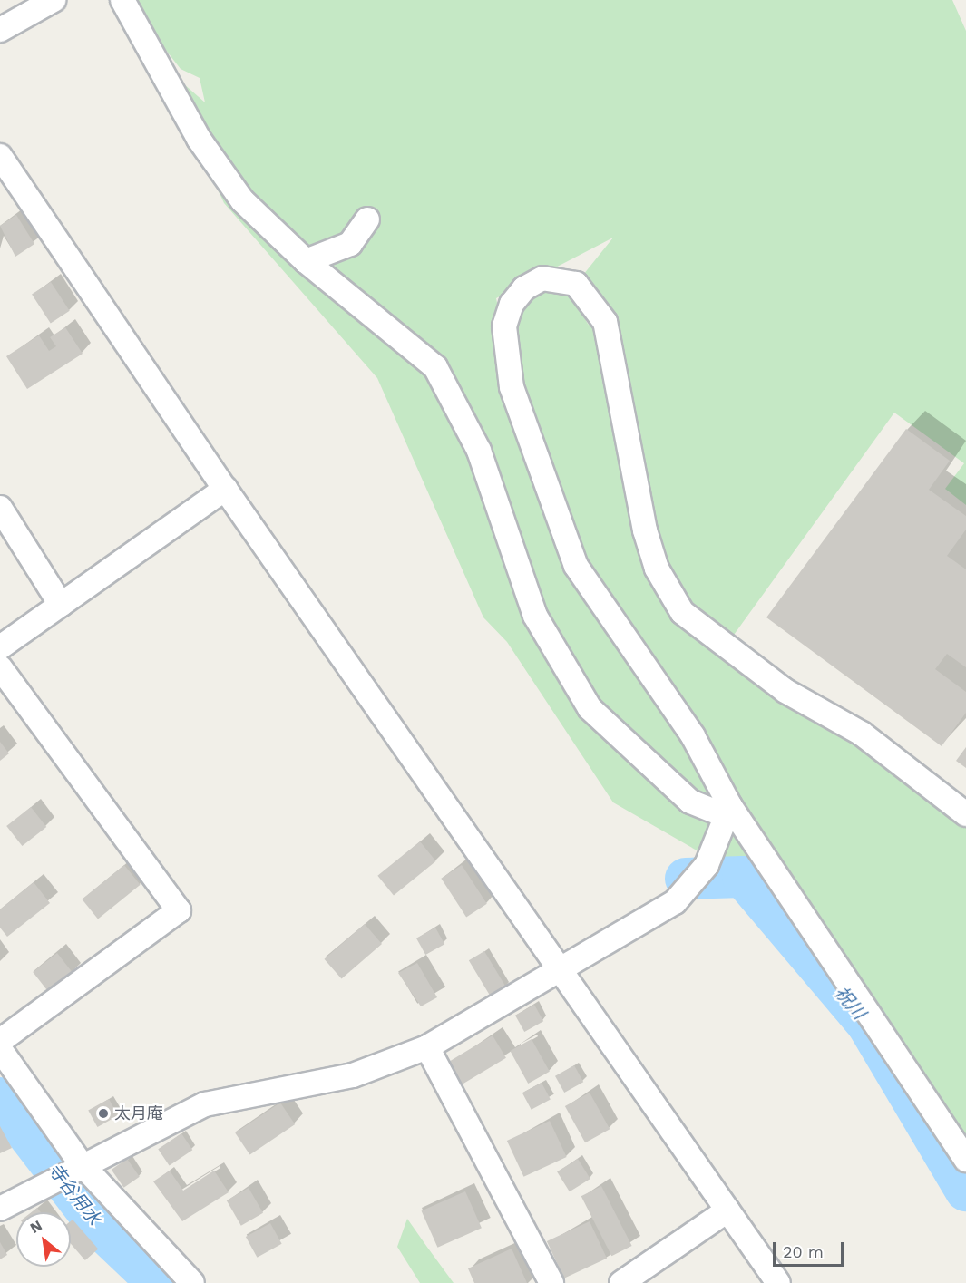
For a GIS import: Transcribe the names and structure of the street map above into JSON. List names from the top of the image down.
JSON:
{
  "water": ["祝川", "寺谷用水"],
  "places": ["太月庵"],
  "scale_bar": "20 m",
  "north": "top left"
}
